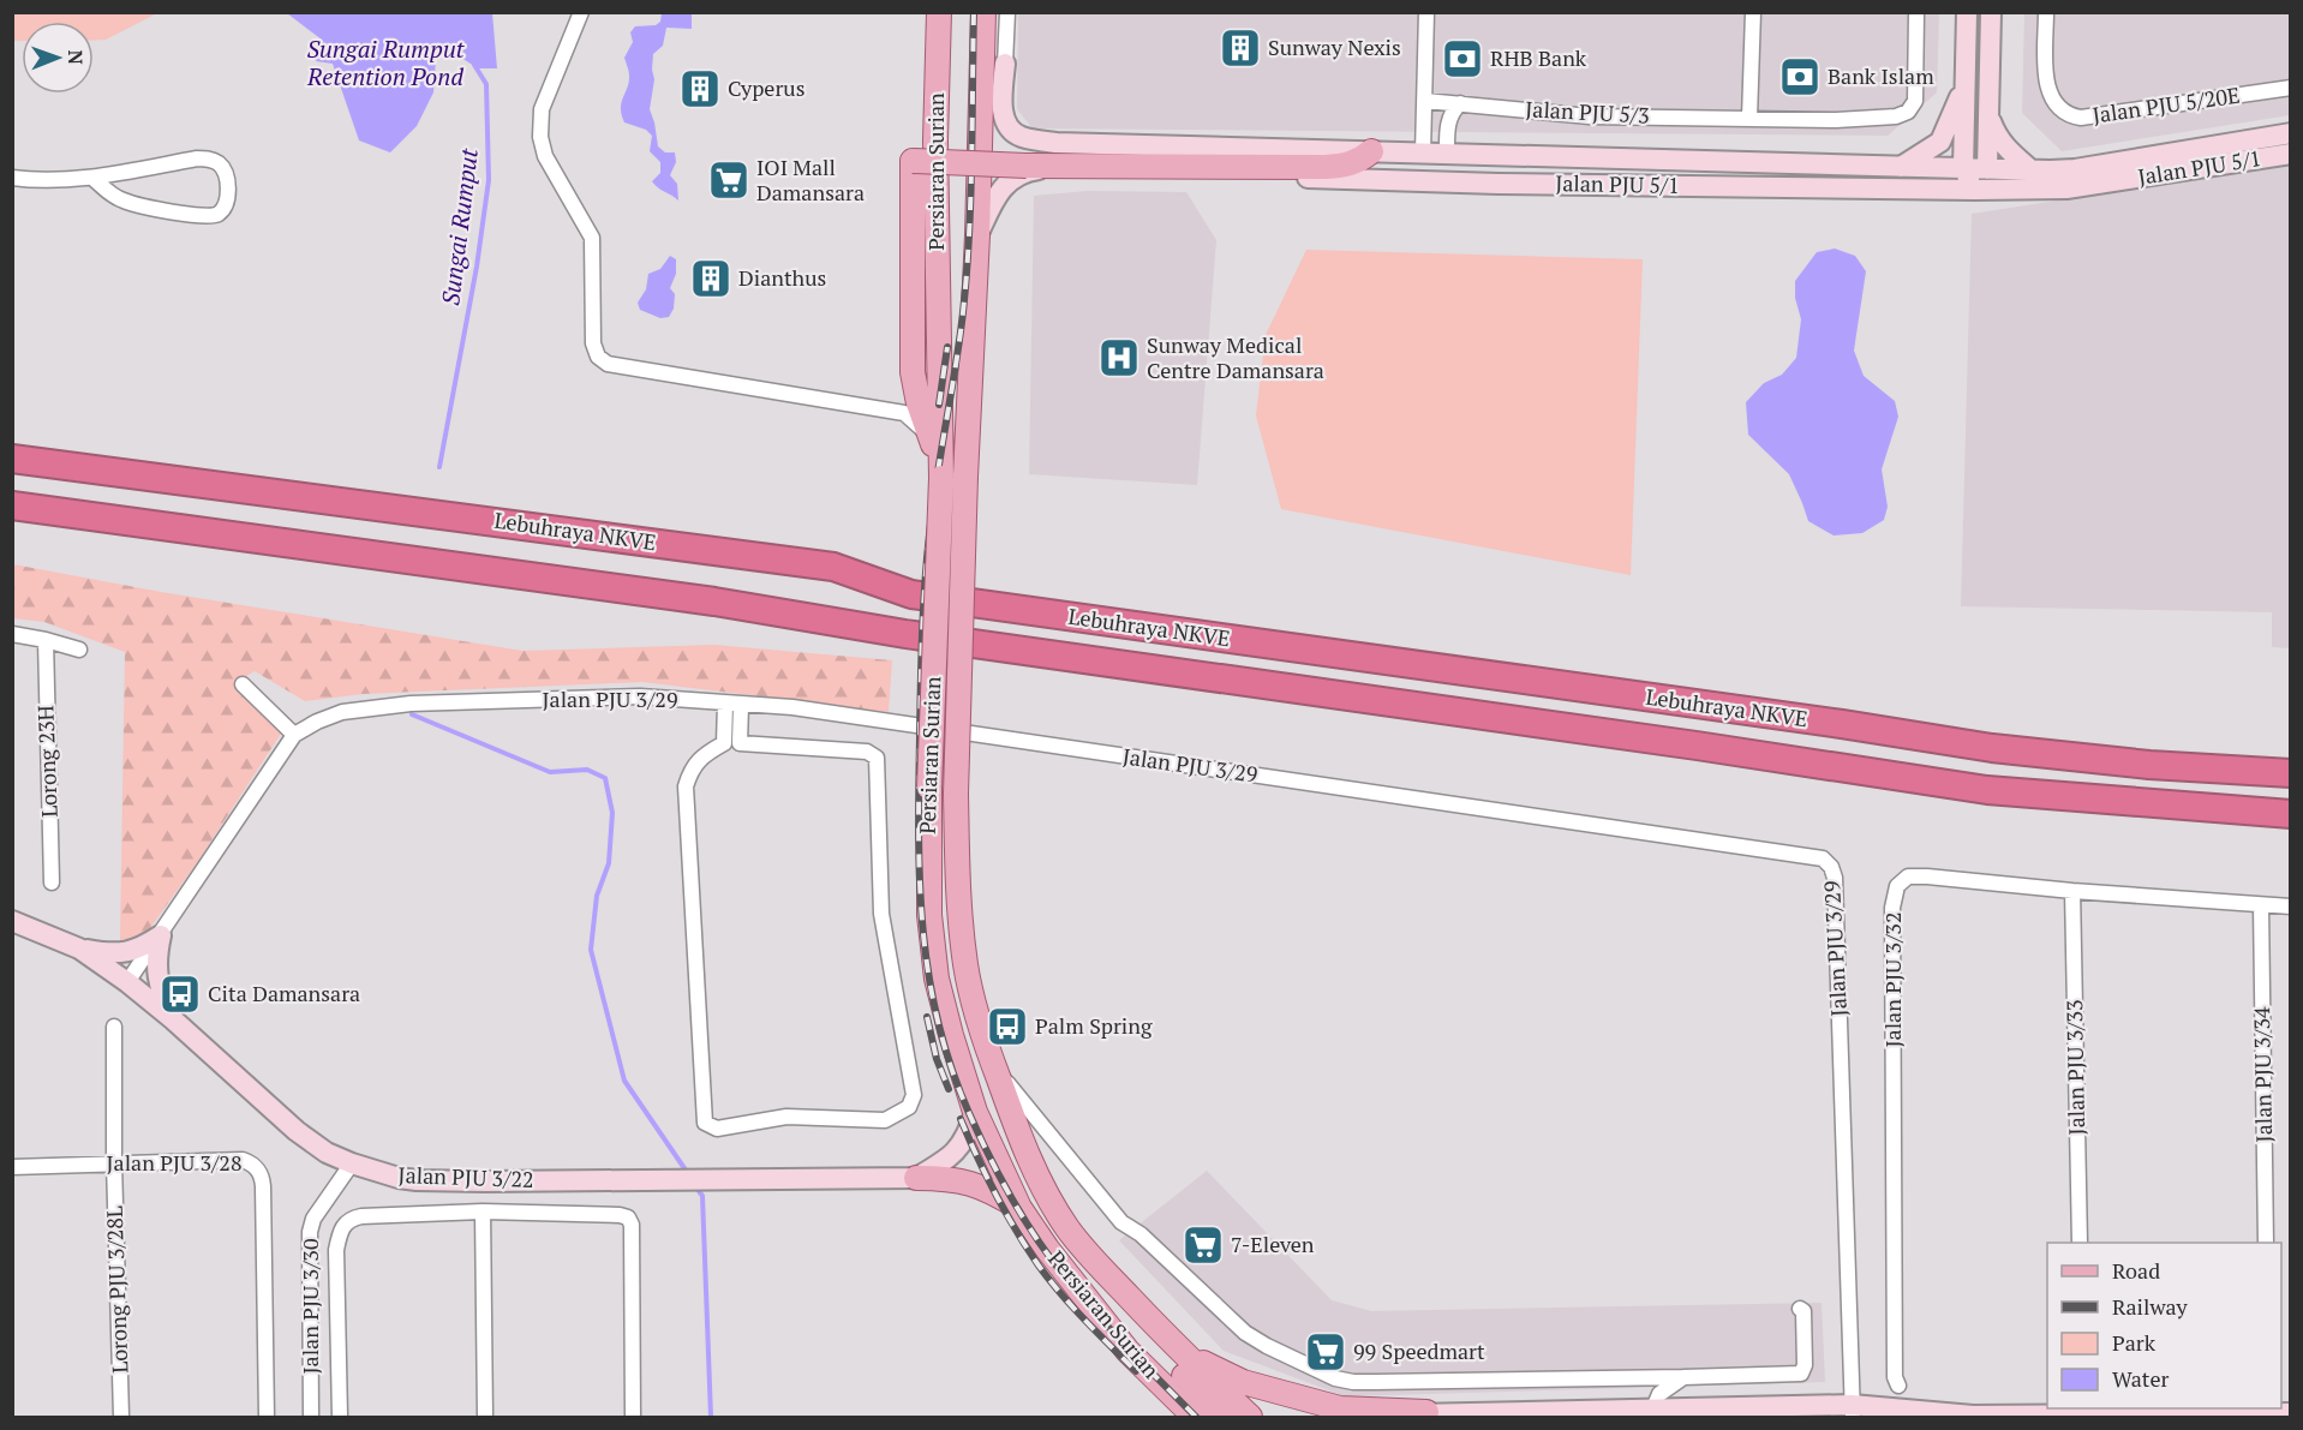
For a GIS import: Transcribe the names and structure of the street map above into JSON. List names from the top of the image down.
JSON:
{
  "streets": {
    "highway": ["Lebuhraya NKVE"],
    "main road": ["Persiaran Surian"],
    "street": [
      "Jalan PJU 5/20E",
      "Jalan PJU 5/3",
      "Jalan PJU 5/1",
      "Jalan PJU 3/29",
      "Lorong 23H",
      "Jalan PJU 3/32",
      "Jalan PJU 3/33",
      "Jalan PJU 3/34",
      "Jalan PJU 3/28",
      "Jalan PJU 3/22",
      "Lorong PJU 3/28L",
      "Jalan PJU 3/30"
    ]
  },
  "crossings": [
    ["Jalan PJU 5/1", "Persiaran Surian"],
    ["Jalan PJU 3/29", "Jalan PJU 3/22"],
    ["Jalan PJU 3/32", "Jalan PJU 3/33"],
    ["Jalan PJU 3/32", "Jalan PJU 3/34"],
    ["Jalan PJU 3/28", "Lorong PJU 3/28L"],
    ["Jalan PJU 3/22", "Jalan PJU 3/30"]
  ],
  "water": ["Sungai Rumput Retention Pond", "Sungai Rumput"],
  "places": {
    "building": ["Sunway Nexis", "Cyperus", "Dianthus"],
    "bank": ["RHB Bank", "Bank Islam"],
    "supermarket": ["IOI Mall Damansara", "7-Eleven", "99 Speedmart"],
    "hospital": ["Sunway Medical Centre Damansara"],
    "bus stop": ["Cita Damansara", "Palm Spring"]
  },
  "legend": [
    "Road",
    "Railway",
    "Park",
    "Water"
  ],
  "north": "right"
}
